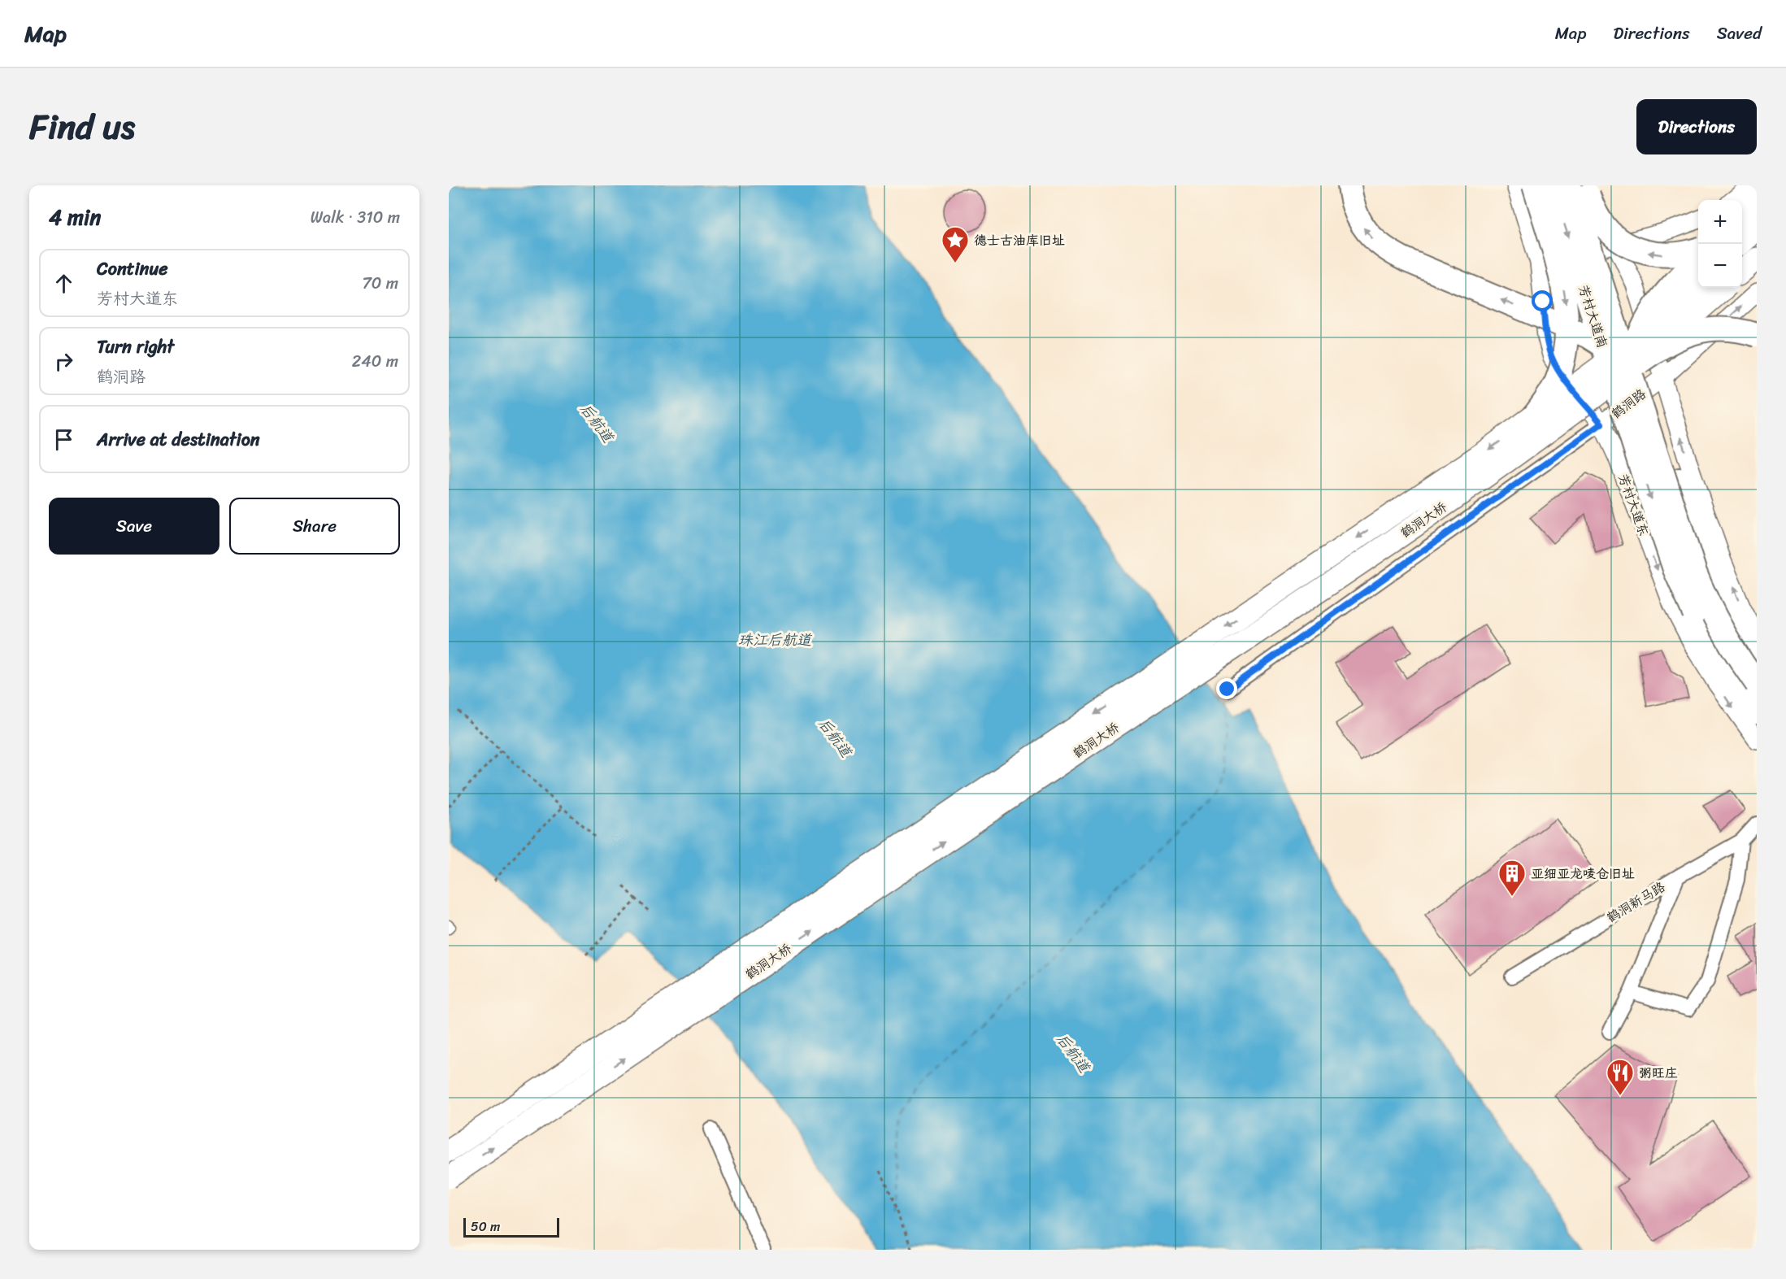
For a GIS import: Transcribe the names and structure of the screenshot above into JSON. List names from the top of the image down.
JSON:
{
  "streets": {
    "highway": ["芳村大道南", "芳村大道东"],
    "main road": ["鹤洞大桥"],
    "street": ["鹤洞路", "鹤洞新马路"]
  },
  "crossings": [
    ["芳村大道南", "芳村大道东"],
    ["鹤洞路", "芳村大道东"]
  ],
  "water": ["后航道", "珠江后航道"],
  "places": {
    "place": ["德士古油库旧址"],
    "building": ["亚细亚龙唛仓旧址"],
    "restaurant": ["粥旺庄"]
  },
  "scale_bar": "50 m",
  "page": {
    "header": "Map",
    "nav": ["Map", "Directions", "Saved"],
    "title": "Find us",
    "buttons": [
      "Directions",
      ["Save", "Share"]
    ],
    "heading": ["4 min", "Walk · 310 m"],
    "map_buttons": ["+", "−"],
    "list": [
      ["Continue", "芳村大道东", "70 m"],
      ["Turn right", "鹤洞路", "240 m"],
      "Arrive at destination"
    ],
    "scale": "50 m"
  }
}
